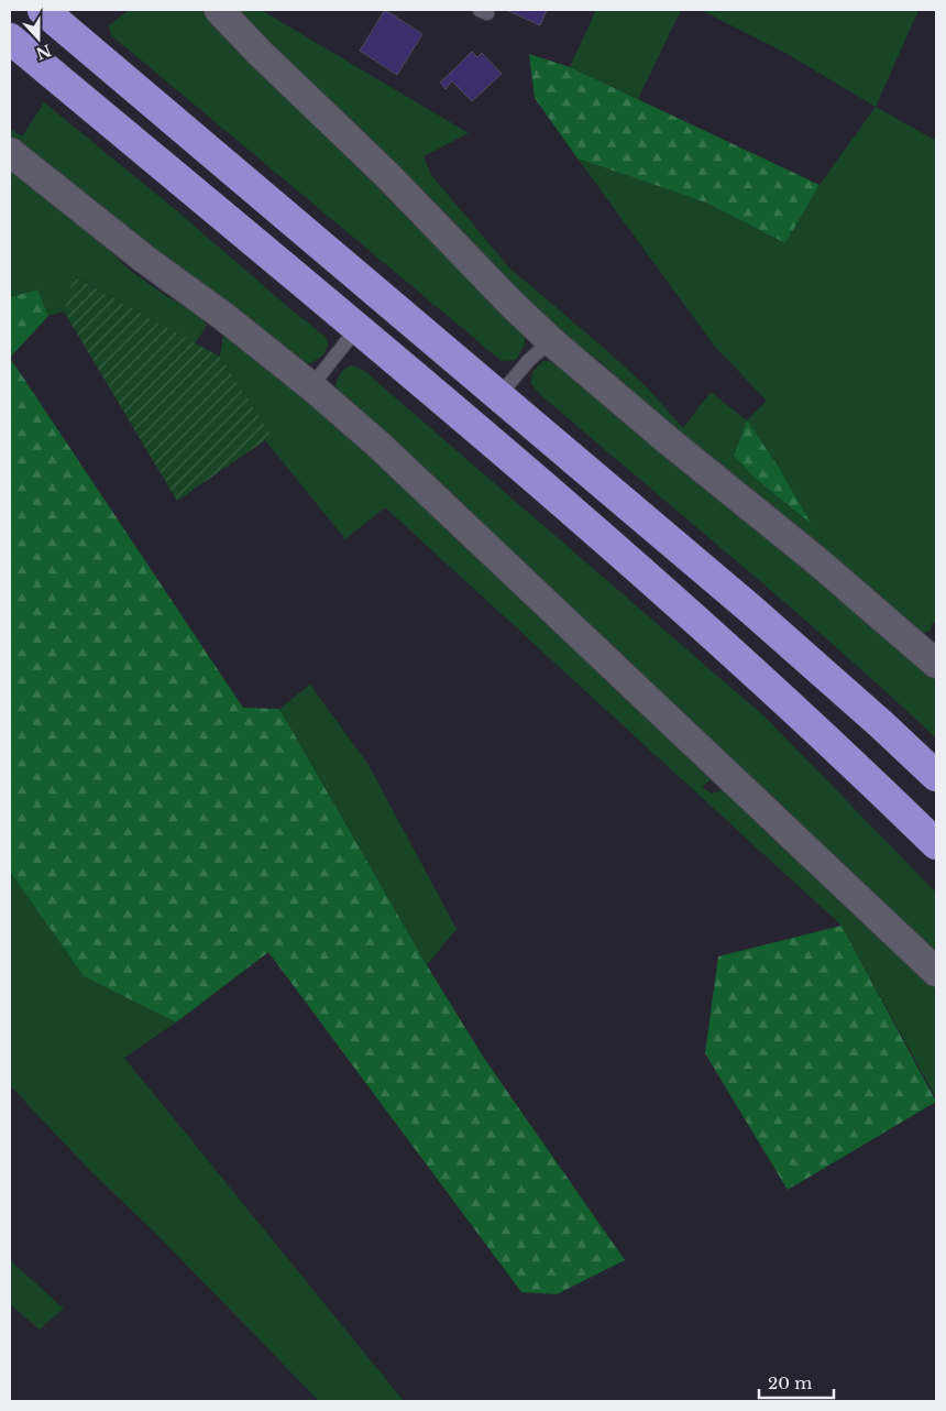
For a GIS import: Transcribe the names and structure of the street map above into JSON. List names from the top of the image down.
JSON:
{
  "scale_bar": "20 m",
  "north": "bottom"
}
